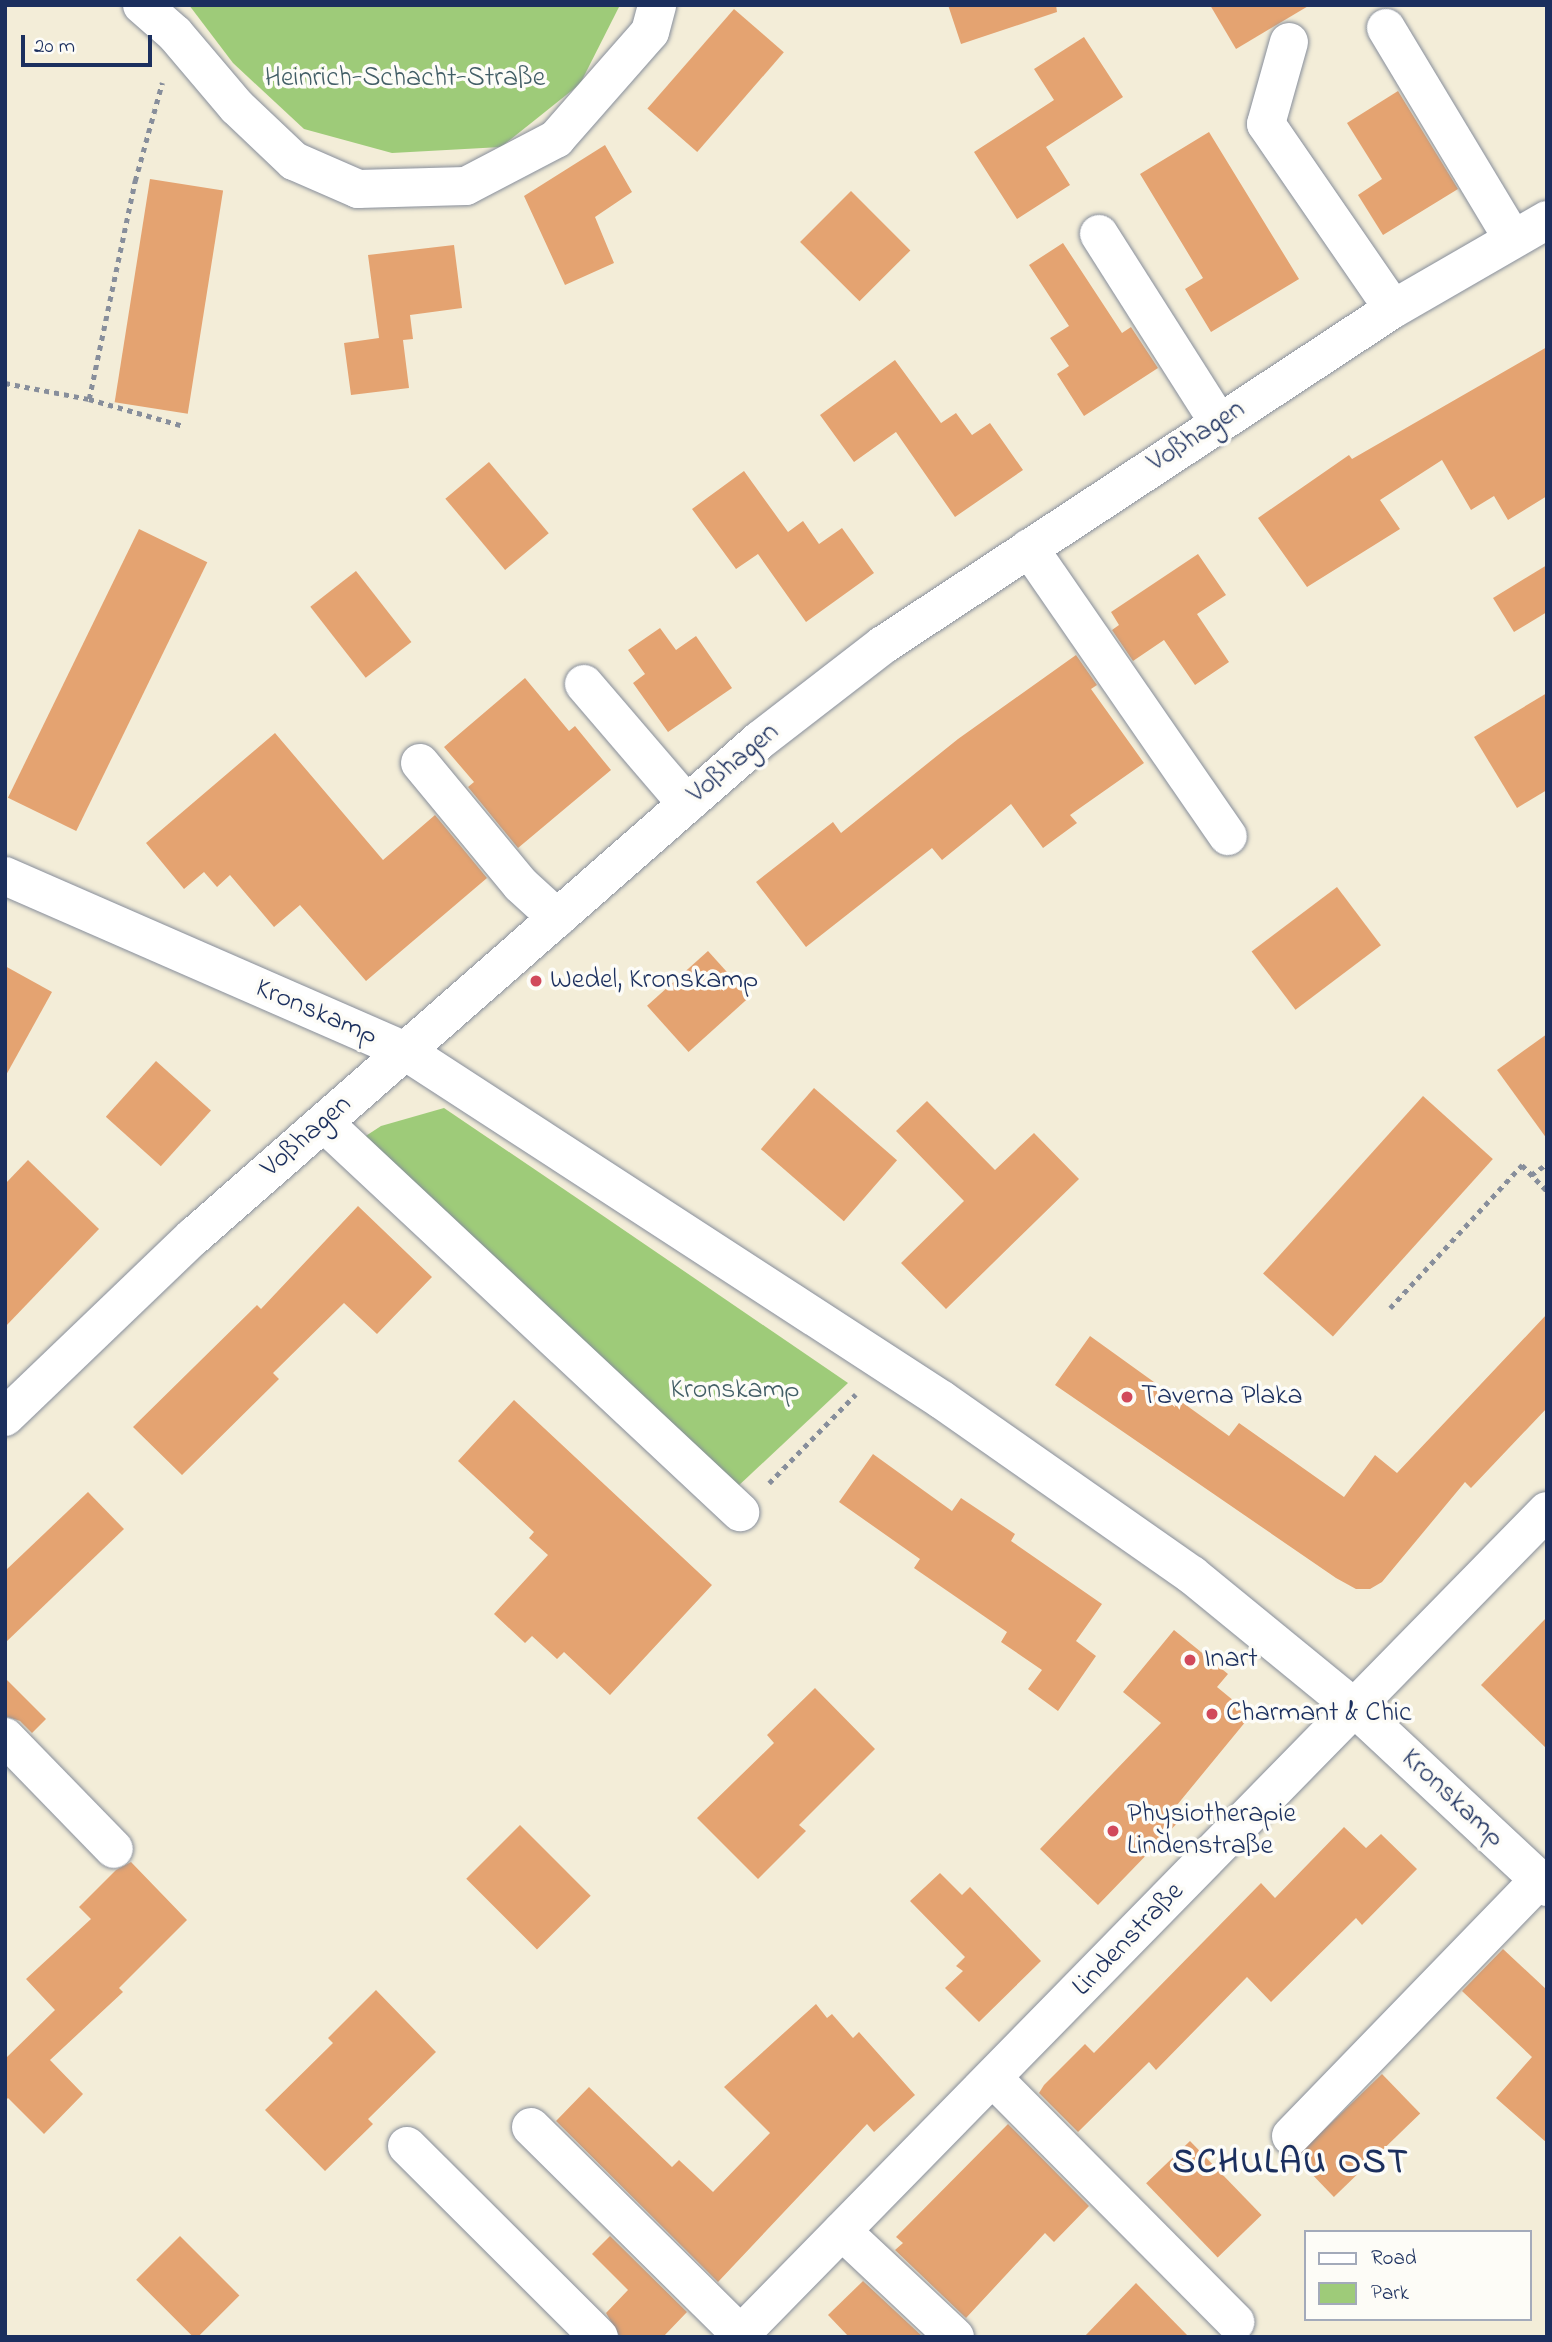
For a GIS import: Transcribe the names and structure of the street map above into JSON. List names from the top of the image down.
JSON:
{
  "streets": {
    "street": ["Voßhagen", "Kronskamp", "Lindenstraße"]
  },
  "crossings": [
    ["Voßhagen", "Kronskamp"],
    ["Kronskamp", "Lindenstraße"]
  ],
  "districts": ["SCHULAU OST"],
  "parks": ["Heinrich-Schacht-Straße", "Kronskamp"],
  "places": [
    "Wedel, Kronskamp",
    "Taverna Plaka",
    "Inart",
    "Charmant & Chic",
    "Physiotherapie Lindenstraße"
  ],
  "legend": ["Road", "Park"],
  "scale_bar": "20 m"
}
